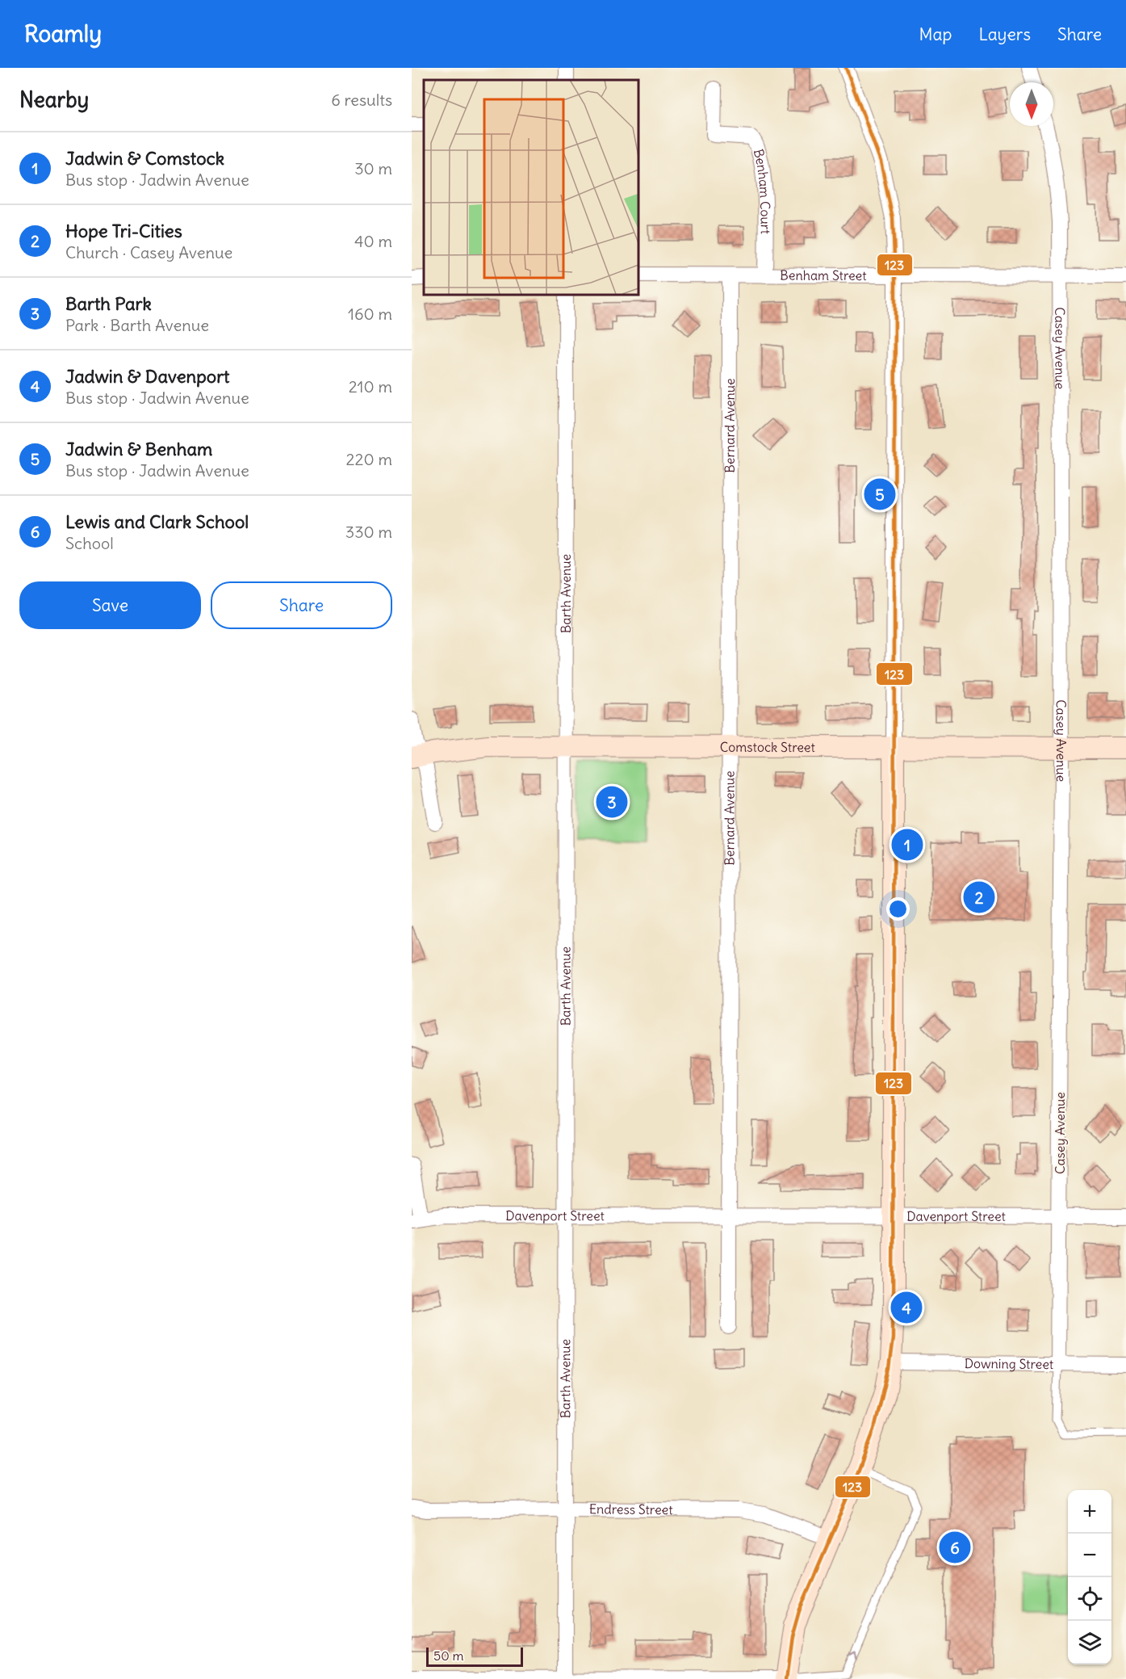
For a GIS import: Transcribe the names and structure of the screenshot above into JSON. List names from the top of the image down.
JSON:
{
  "streets": {
    "street": [
      "Benham Court",
      "Benham Street",
      "Casey Avenue",
      "Bernard Avenue",
      "Barth Avenue",
      "Comstock Street",
      "Davenport Street",
      "Downing Street",
      "Endress Street"
    ]
  },
  "crossings": [
    ["Benham Court", "Benham Street"],
    ["Benham Street", "Casey Avenue"],
    ["Benham Street", "Bernard Avenue"],
    ["Casey Avenue", "Comstock Street"],
    ["Casey Avenue", "Davenport Street"],
    ["Casey Avenue", "Downing Street"],
    ["Bernard Avenue", "Comstock Street"],
    ["Bernard Avenue", "Davenport Street"],
    ["Barth Avenue", "Comstock Street"],
    ["Barth Avenue", "Davenport Street"],
    ["Barth Avenue", "Endress Street"]
  ],
  "lines": ["transit line 123"],
  "scale_bar": "50 m",
  "north": "bottom",
  "page": {
    "header": "Roamly",
    "nav": ["Map", "Layers", "Share"],
    "heading": ["Nearby", "6 results"],
    "list": [
      {
        "mark": "1",
        "name": "Jadwin & Comstock",
        "note": "Bus stop · Jadwin Avenue",
        "value": "30 m"
      },
      {
        "mark": "2",
        "name": "Hope Tri-Cities",
        "note": "Church · Casey Avenue",
        "value": "40 m"
      },
      {
        "mark": "3",
        "name": "Barth Park",
        "note": "Park · Barth Avenue",
        "value": "160 m"
      },
      {
        "mark": "4",
        "name": "Jadwin & Davenport",
        "note": "Bus stop · Jadwin Avenue",
        "value": "210 m"
      },
      {
        "mark": "5",
        "name": "Jadwin & Benham",
        "note": "Bus stop · Jadwin Avenue",
        "value": "220 m"
      },
      {
        "mark": "6",
        "name": "Lewis and Clark School",
        "note": "School",
        "value": "330 m"
      }
    ],
    "pins": [
      "5",
      "3",
      "1",
      "2",
      "4",
      "6"
    ],
    "buttons": ["Save", "Share"],
    "map_buttons": ["+", "−"],
    "scale": "50 m"
  }
}
